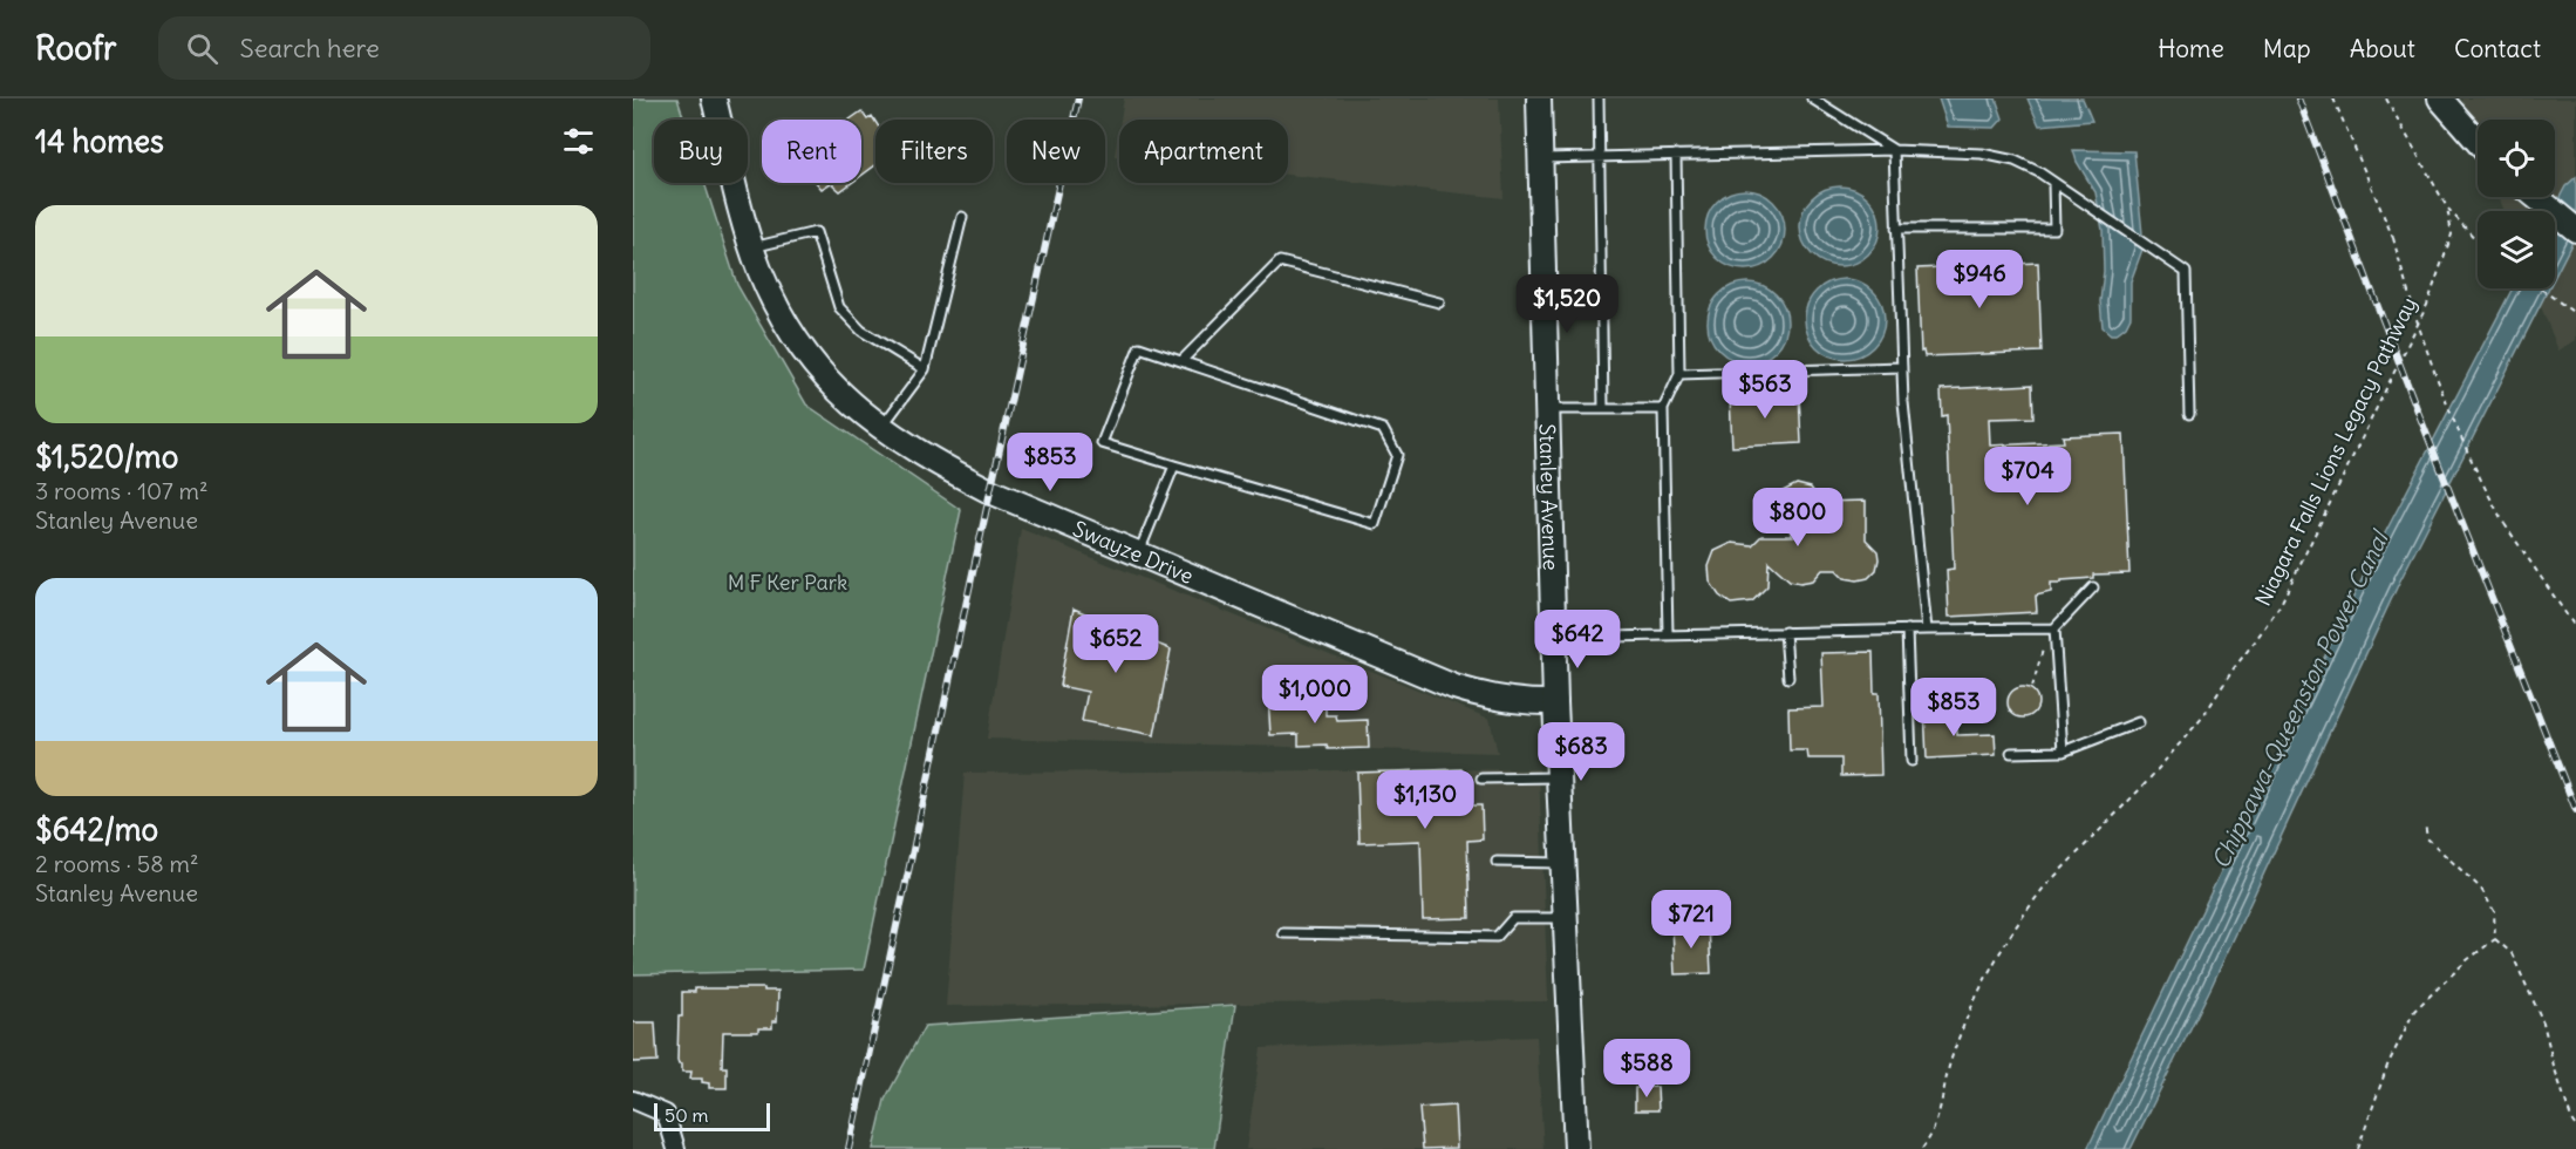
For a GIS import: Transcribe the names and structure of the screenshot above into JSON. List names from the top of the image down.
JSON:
{
  "streets": {
    "street": ["Stanley Avenue", "Swayze Drive"],
    "path": ["Niagara Falls Lions Legacy Pathway"]
  },
  "crossings": [
    ["Stanley Avenue", "Swayze Drive"]
  ],
  "water": ["Chippawa-Queenston Power Canal"],
  "parks": ["M F Ker Park"],
  "scale_bar": "50 m",
  "page": {
    "header": "Roofr",
    "search": "Search here",
    "nav": [
      "Home",
      "Map",
      "About",
      "Contact"
    ],
    "heading": "14 homes",
    "chip": [
      "Buy",
      "Rent",
      "Filters",
      "New",
      "Apartment"
    ],
    "list": [
      {
        "name": "$1,520/mo",
        "note": "3 rooms · 107 m² · Stanley Avenue"
      },
      {
        "name": "$642/mo",
        "note": "2 rooms · 58 m² · Stanley Avenue"
      }
    ],
    "price": [
      "$946",
      "$1,520",
      "$563",
      "$853",
      "$704",
      "$800",
      "$642",
      "$652",
      "$1,000",
      "$853",
      "$683",
      "$1,130",
      "$721",
      "$588"
    ],
    "scale": "50 m"
  }
}
